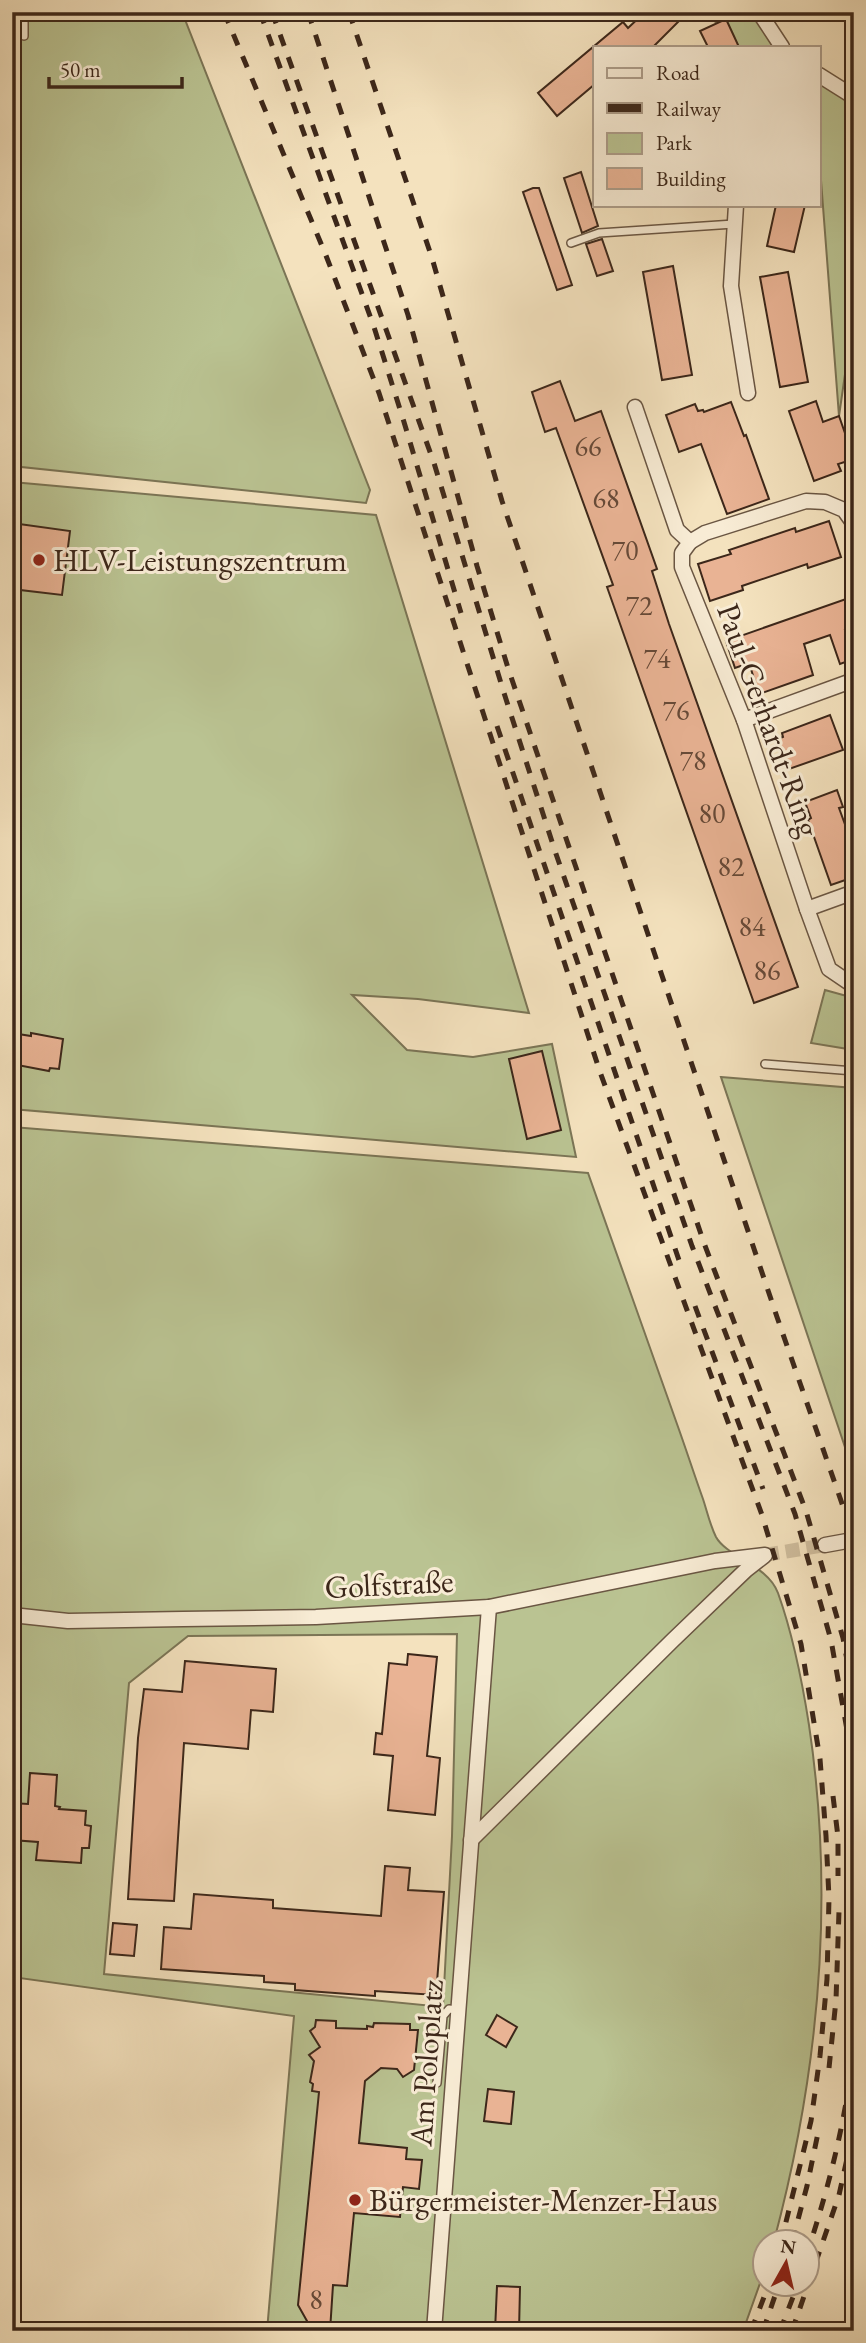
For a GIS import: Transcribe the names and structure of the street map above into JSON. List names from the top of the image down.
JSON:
{
  "streets": {
    "street": ["Paul-Gerhardt-Ring", "Golfstraße", "Am Poloplatz"]
  },
  "crossings": [
    ["Golfstraße", "Am Poloplatz"]
  ],
  "places": ["HLV-Leistungszentrum", "Bürgermeister-Menzer-Haus"],
  "house_numbers": [
    "66",
    "68",
    "70",
    "72",
    "74",
    "76",
    "78",
    "80",
    "82",
    "84",
    "86",
    "8"
  ],
  "legend": [
    "Road",
    "Railway",
    "Park",
    "Building"
  ],
  "scale_bar": "50 m",
  "north": "top"
}
